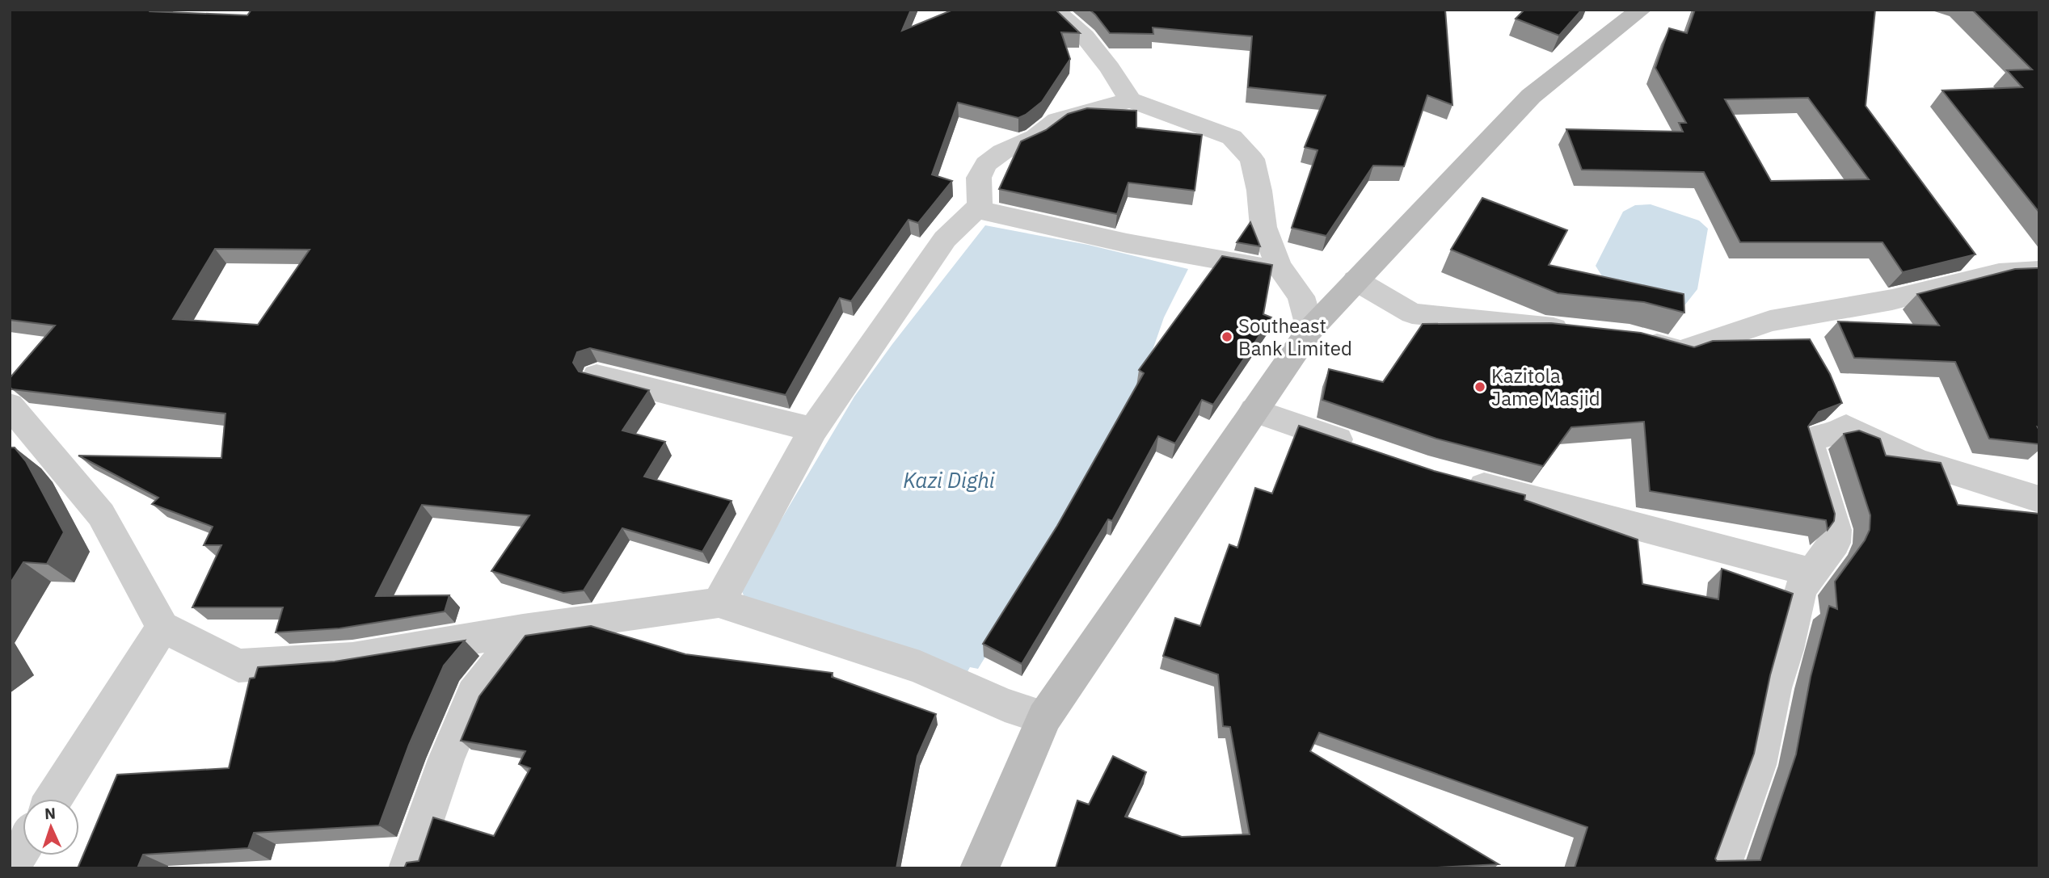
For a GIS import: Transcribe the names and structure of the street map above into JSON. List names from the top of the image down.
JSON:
{
  "water": ["Kazi Dighi"],
  "places": ["Southeast Bank Limited", "Kazitola Jame Masjid"],
  "north": "top"
}
